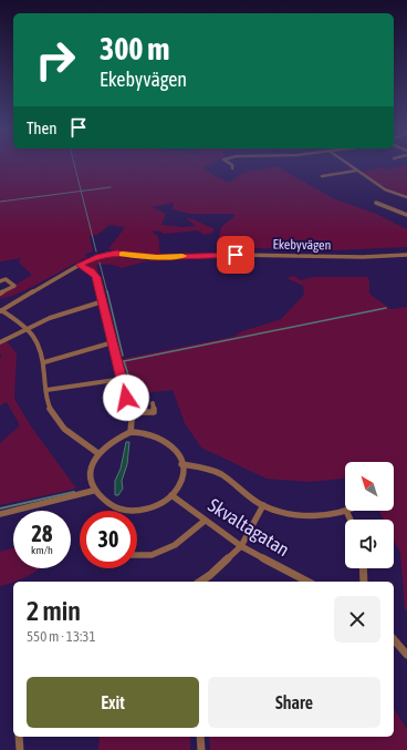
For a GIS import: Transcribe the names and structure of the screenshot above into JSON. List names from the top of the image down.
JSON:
{
  "streets": {
    "street": ["Ekebyvägen", "Skvaltagatan"]
  },
  "north": "top left",
  "page": {
    "turn": ["300 m", "Ekebyvägen"],
    "then": "Then",
    "speed": "28 km/h",
    "limit": "30",
    "heading": ["2 min", "550 m · 13:31"],
    "buttons": ["Exit", "Share"]
  }
}
